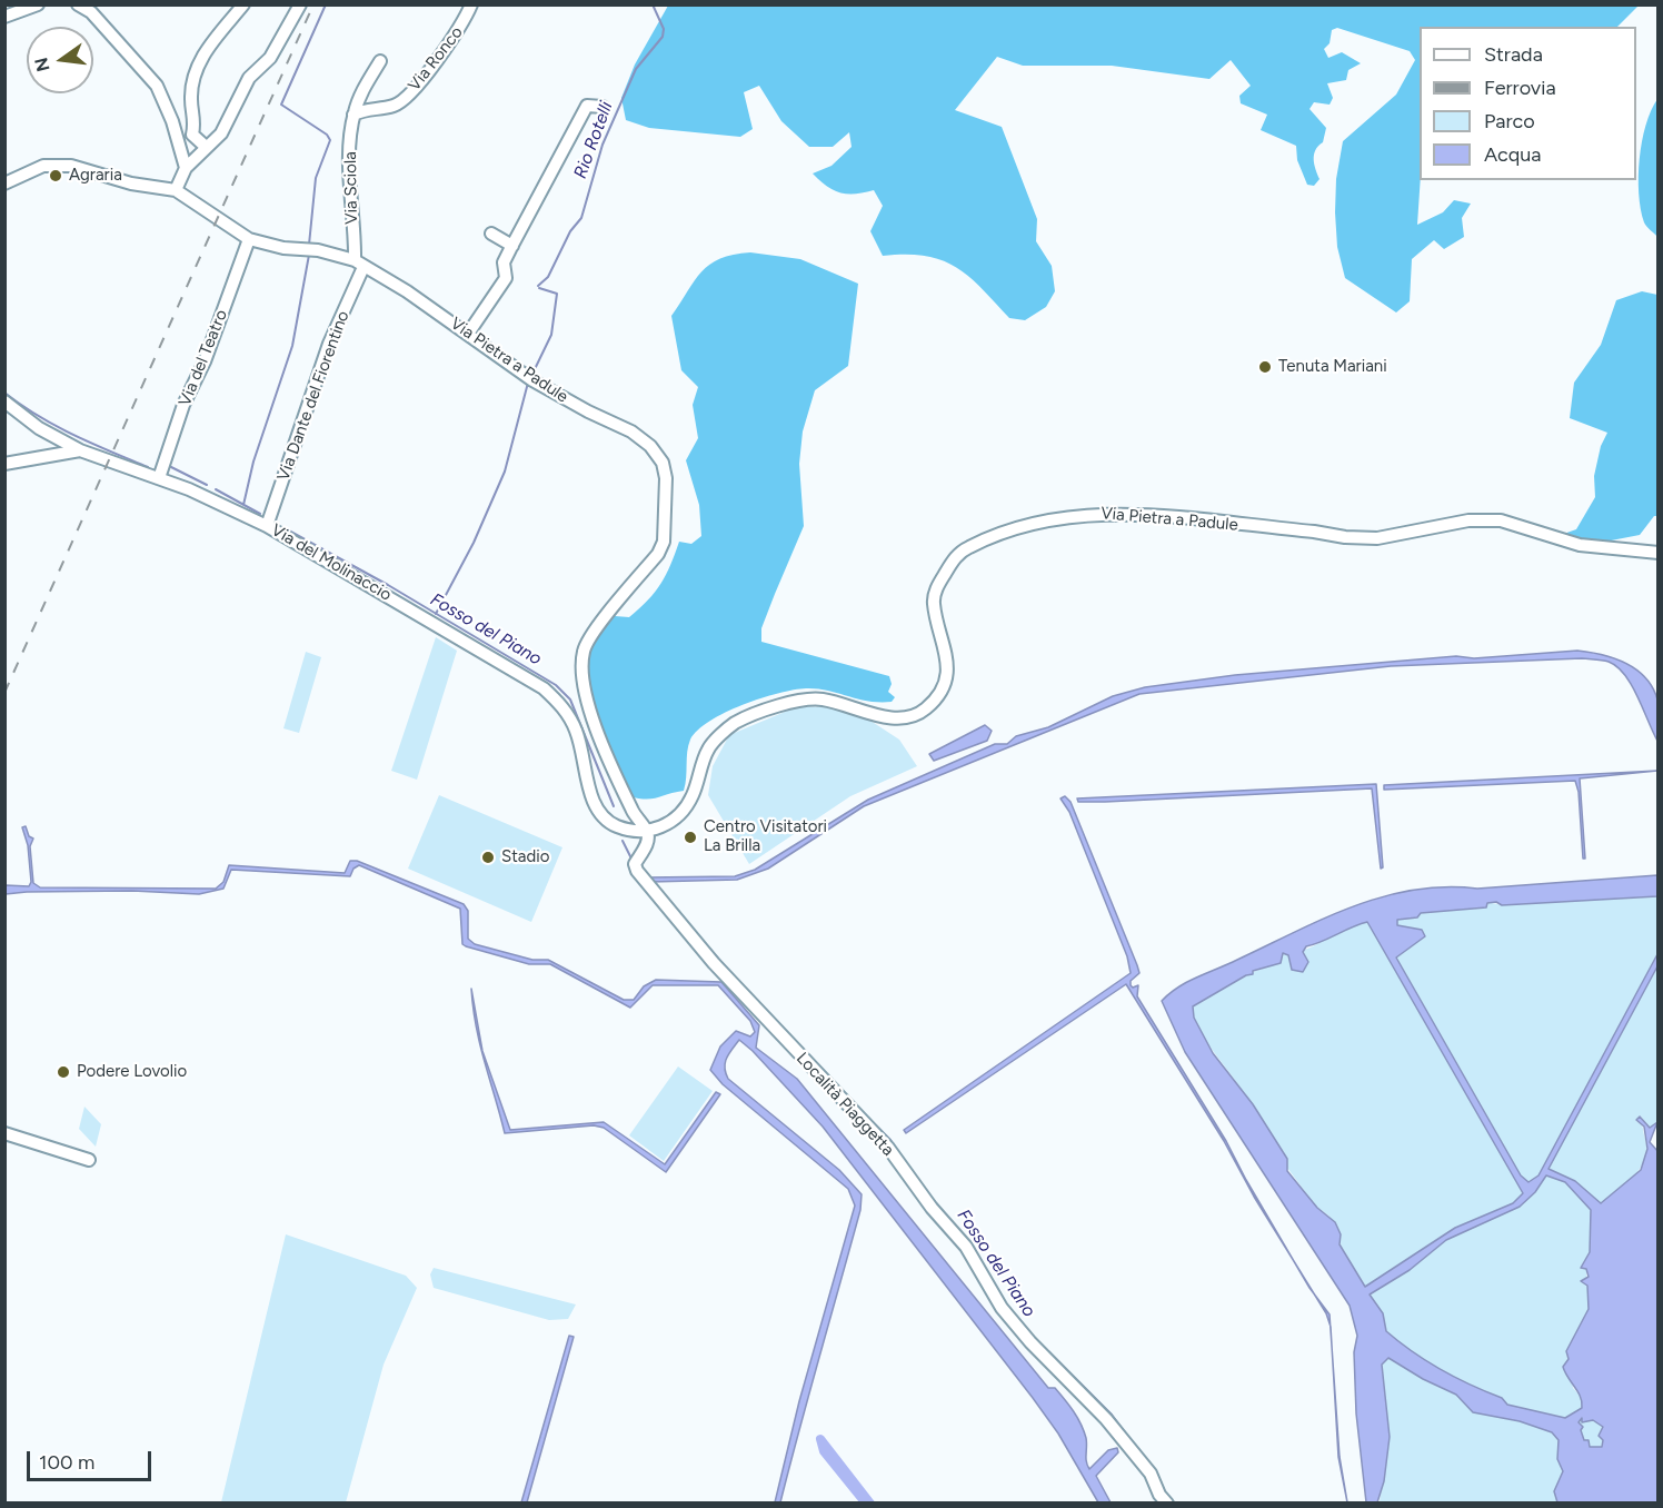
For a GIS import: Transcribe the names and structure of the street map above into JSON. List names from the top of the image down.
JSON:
{
  "streets": {
    "street": [
      "Via Ronco",
      "Via Sciola",
      "Via del Teatro",
      "Via Pietra a Padule",
      "Via Dante del Fiorentino",
      "Via del Molinaccio",
      "Località Piaggetta"
    ]
  },
  "crossings": [
    ["Via Ronco", "Via Sciola"],
    ["Via Sciola", "Via Pietra a Padule"],
    ["Via Sciola", "Via Dante del Fiorentino"],
    ["Via del Teatro", "Via Pietra a Padule"],
    ["Via del Teatro", "Via del Molinaccio"],
    ["Via Pietra a Padule", "Via Dante del Fiorentino"],
    ["Via Pietra a Padule", "Via del Molinaccio"],
    ["Via Pietra a Padule", "Località Piaggetta"],
    ["Via Dante del Fiorentino", "Via del Molinaccio"],
    ["Via del Molinaccio", "Località Piaggetta"]
  ],
  "water": ["Rio Rotelli", "Fosso del Piano"],
  "places": [
    "Agraria",
    "Tenuta Mariani",
    "Centro Visitatori La Brilla",
    "Stadio",
    "Podere Lovolio"
  ],
  "legend": [
    "Strada",
    "Ferrovia",
    "Parco",
    "Acqua"
  ],
  "scale_bar": "100 m",
  "north": "left"
}
